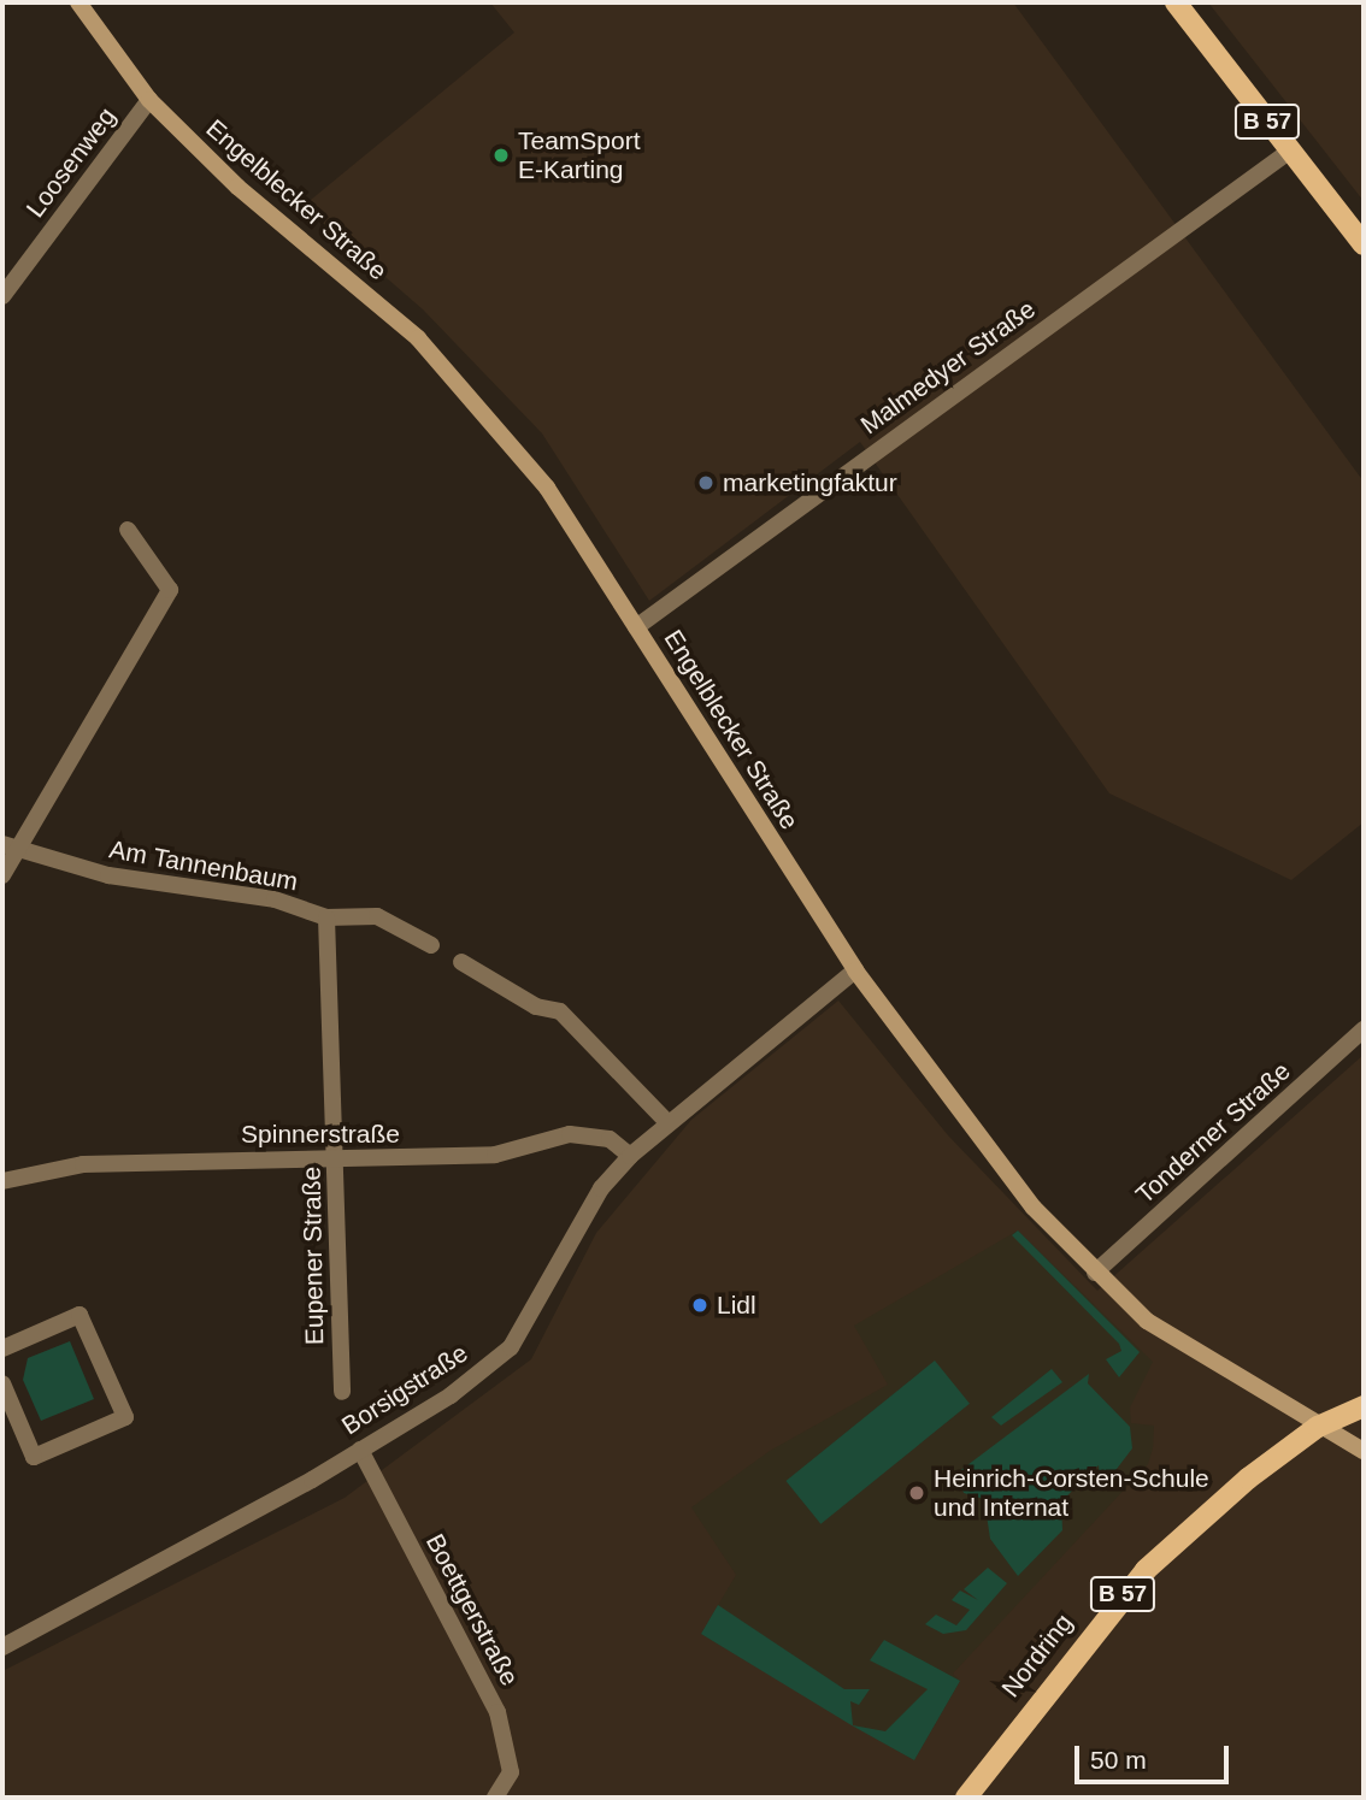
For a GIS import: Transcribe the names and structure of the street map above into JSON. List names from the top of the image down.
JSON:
{
  "streets": {
    "main road": ["B 57", "Nordring"],
    "street": [
      "Loosenweg",
      "Engelblecker Straße",
      "Malmedyer Straße",
      "Am Tannenbaum",
      "Tonderner Straße",
      "Spinnerstraße",
      "Eupener Straße",
      "Borsigstraße",
      "Boettgerstraße"
    ]
  },
  "crossings": [
    ["B 57", "Malmedyer Straße"],
    ["Loosenweg", "Engelblecker Straße"],
    ["Engelblecker Straße", "Malmedyer Straße"],
    ["Engelblecker Straße", "Tonderner Straße"],
    ["Engelblecker Straße", "Borsigstraße"],
    ["Engelblecker Straße", "Nordring"],
    ["Am Tannenbaum", "Eupener Straße"],
    ["Spinnerstraße", "Eupener Straße"],
    ["Spinnerstraße", "Borsigstraße"],
    ["Borsigstraße", "Boettgerstraße"]
  ],
  "places": [
    "TeamSport E-Karting",
    "marketingfaktur",
    "Lidl",
    "Heinrich-Corsten-Schule und Internat"
  ],
  "scale_bar": "50 m"
}
